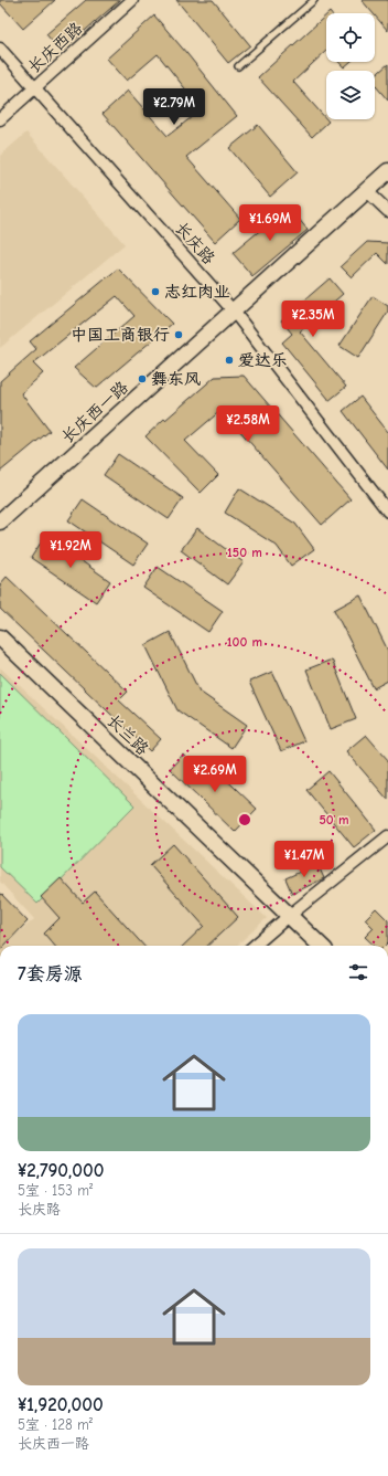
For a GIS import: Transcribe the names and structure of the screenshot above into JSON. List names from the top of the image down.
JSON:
{
  "streets": {
    "main road": ["长庆西一路", "长兰路"],
    "street": ["长庆西路", "长庆路"]
  },
  "crossings": [
    ["长庆西路", "长庆路"],
    ["长庆路", "长庆西一路"]
  ],
  "places": [
    "志红肉业",
    "中国工商银行",
    "爱达乐",
    "舞东风"
  ],
  "page": {
    "price": [
      "¥2.79M",
      "¥1.69M",
      "¥2.35M",
      "¥2.58M",
      "¥1.92M",
      "¥2.69M",
      "¥1.47M"
    ],
    "heading": "7套房源",
    "list": [
      {
        "name": "¥2,790,000",
        "note": "5室 · 153 m² · 长庆路"
      },
      {
        "name": "¥1,920,000",
        "note": "5室 · 128 m² · 长庆西一路"
      }
    ]
  },
  "rings": ["150 m", "100 m", "50 m"]
}
